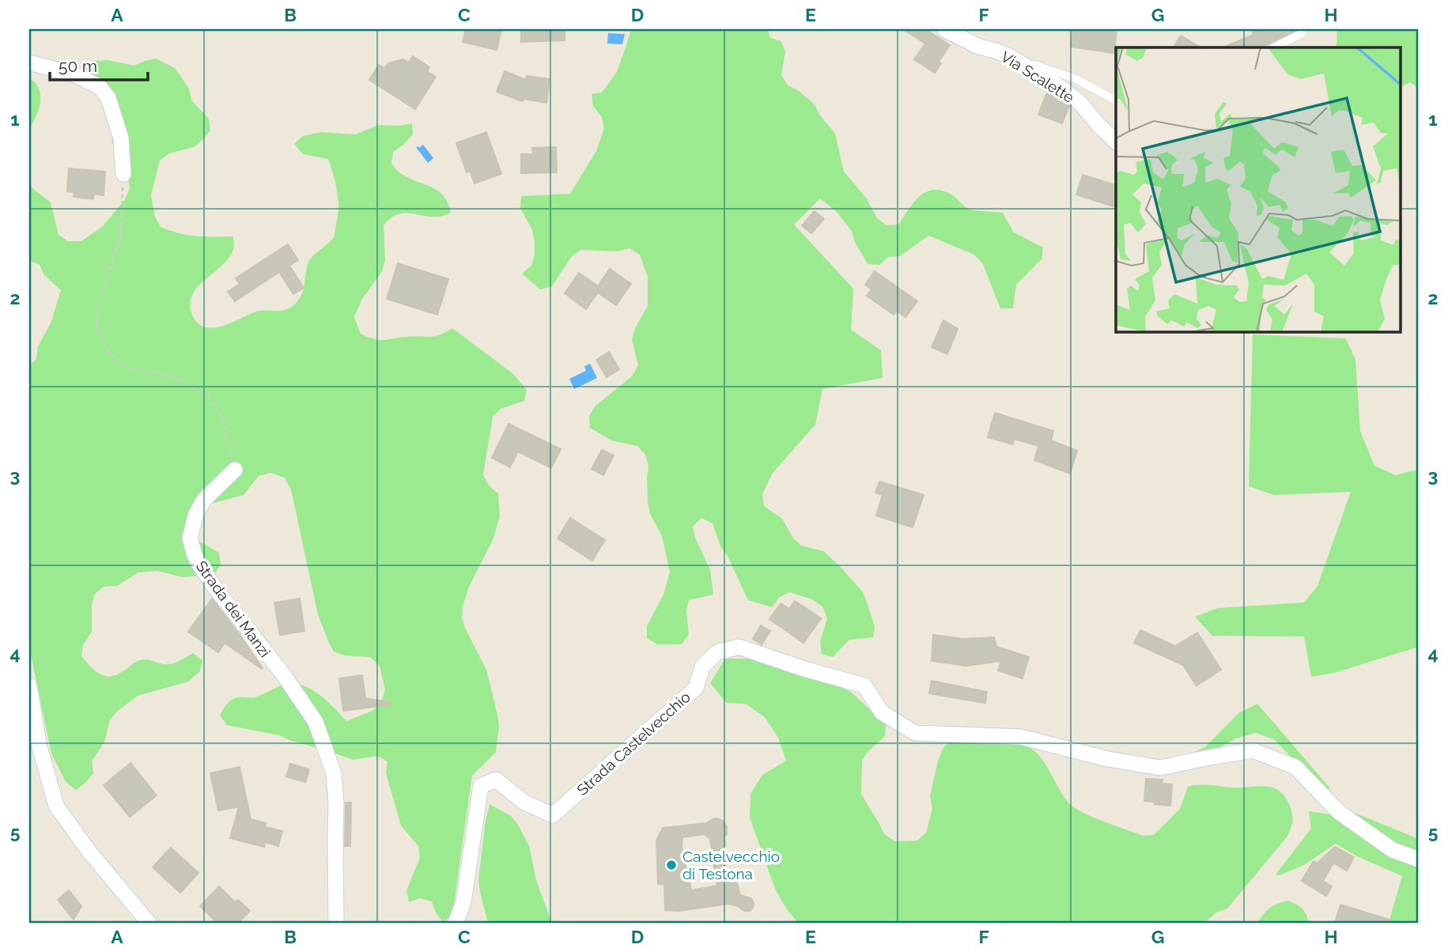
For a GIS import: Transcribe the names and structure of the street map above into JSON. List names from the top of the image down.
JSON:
{
  "streets": {
    "street": ["Via Scalette", "Strada dei Manzi", "Strada Castelvecchio"]
  },
  "places": ["Castelvecchio di Testona"],
  "scale_bar": "50 m",
  "grid": {
    "columns": [
      "A",
      "B",
      "C",
      "D",
      "E",
      "F",
      "G",
      "H"
    ],
    "rows": [
      "1",
      "2",
      "3",
      "4",
      "5"
    ]
  }
}
